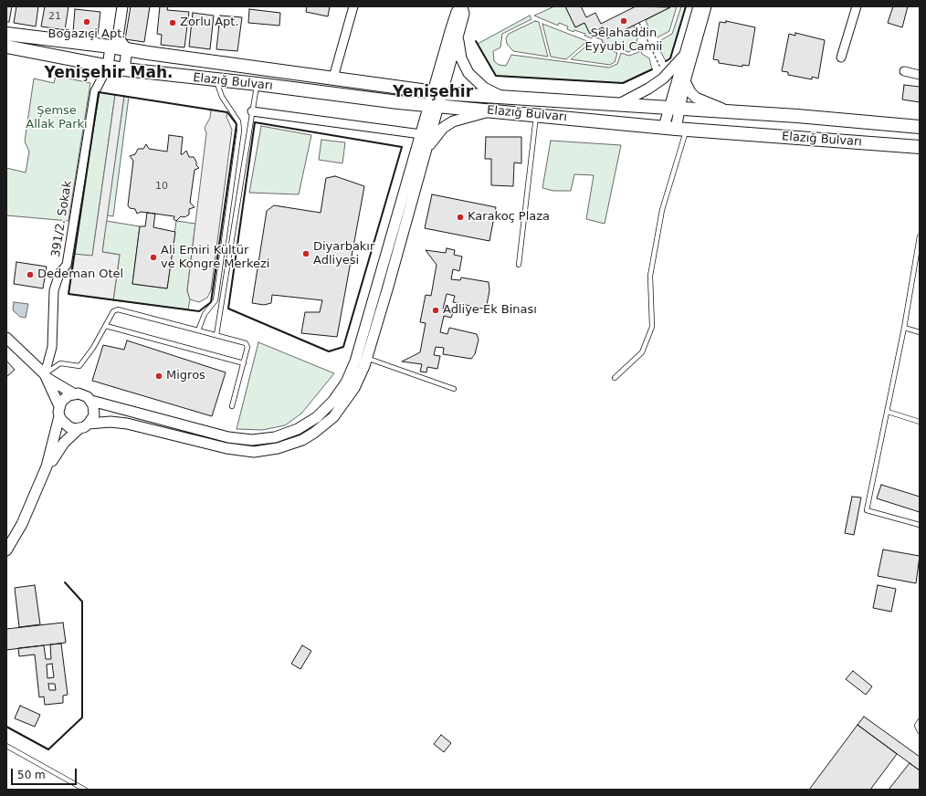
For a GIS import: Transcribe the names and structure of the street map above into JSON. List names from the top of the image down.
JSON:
{
  "streets": {
    "main road": ["Elazığ Bulvarı"],
    "street": ["391/2. Sokak"]
  },
  "crossings": [
    ["Elazığ Bulvarı", "391/2. Sokak"]
  ],
  "districts": ["Yenişehir Mah.", "Yenişehir"],
  "parks": ["Şemse Allak Parkı"],
  "places": [
    "Selahaddin Eyyubi Camii",
    "Boğazıçi Apt.",
    "Zorlu Apt.",
    "Karakoç Plaza",
    "Diyarbakır Adliyesi",
    "Ali Emiri Kültür ve Kongre Merkezi",
    "Dedeman Otel",
    "Adliye Ek Binası",
    "Migros"
  ],
  "house_numbers": ["21", "10"],
  "scale_bar": "50 m"
}
